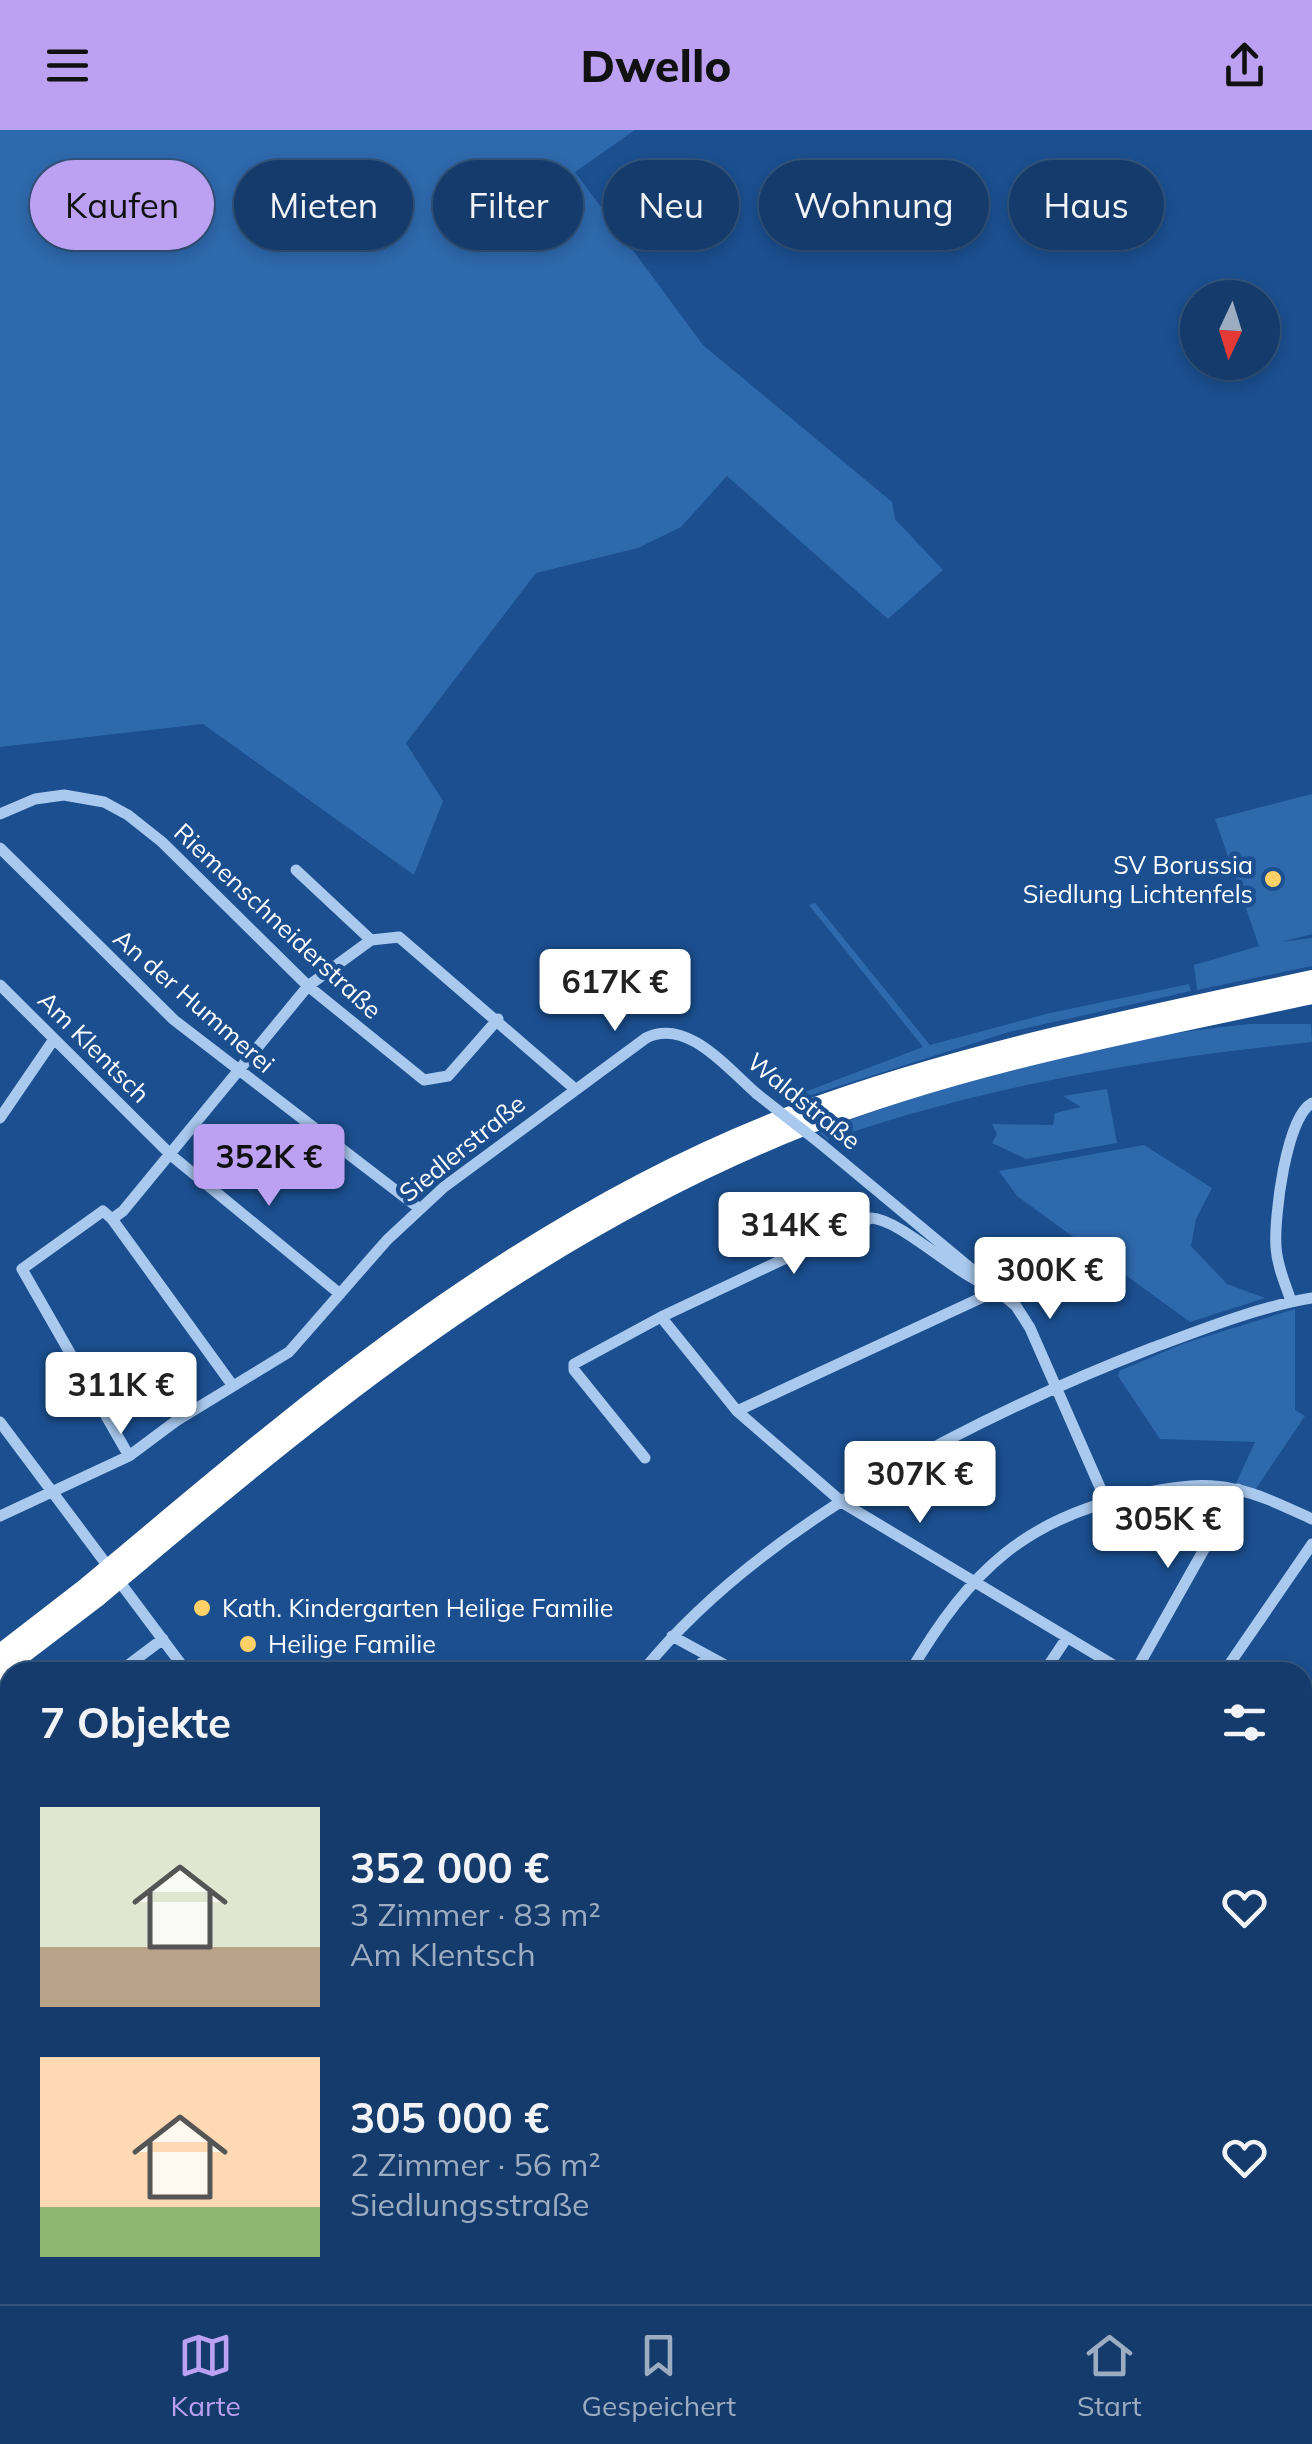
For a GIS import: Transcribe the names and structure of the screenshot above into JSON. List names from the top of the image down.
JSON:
{
  "streets": {
    "street": [
      "Riemenschneiderstraße",
      "An der Hummerei",
      "Am Klentsch",
      "Waldstraße",
      "Siedlerstraße"
    ]
  },
  "crossings": [
    ["An der Hummerei", "Siedlerstraße"],
    ["Am Klentsch", "Siedlerstraße"],
    ["Waldstraße", "Siedlerstraße"]
  ],
  "places": ["SV Borussia Siedlung Lichtenfels", "Kath. Kindergarten Heilige Familie", "Heilige Familie"],
  "north": "bottom",
  "page": {
    "header": "Dwello",
    "chip": [
      "Kaufen",
      "Mieten",
      "Filter",
      "Neu",
      "Wohnung",
      "Haus"
    ],
    "price": [
      "617K €",
      "352K €",
      "314K €",
      "300K €",
      "311K €",
      "307K €",
      "305K €"
    ],
    "heading": "7 Objekte",
    "list": [
      {
        "name": "352 000 €",
        "note": "3 Zimmer · 83 m² · Am Klentsch"
      },
      {
        "name": "305 000 €",
        "note": "2 Zimmer · 56 m² · Siedlungsstraße"
      }
    ],
    "tabs": ["Karte", "Gespeichert", "Start"]
  }
}
